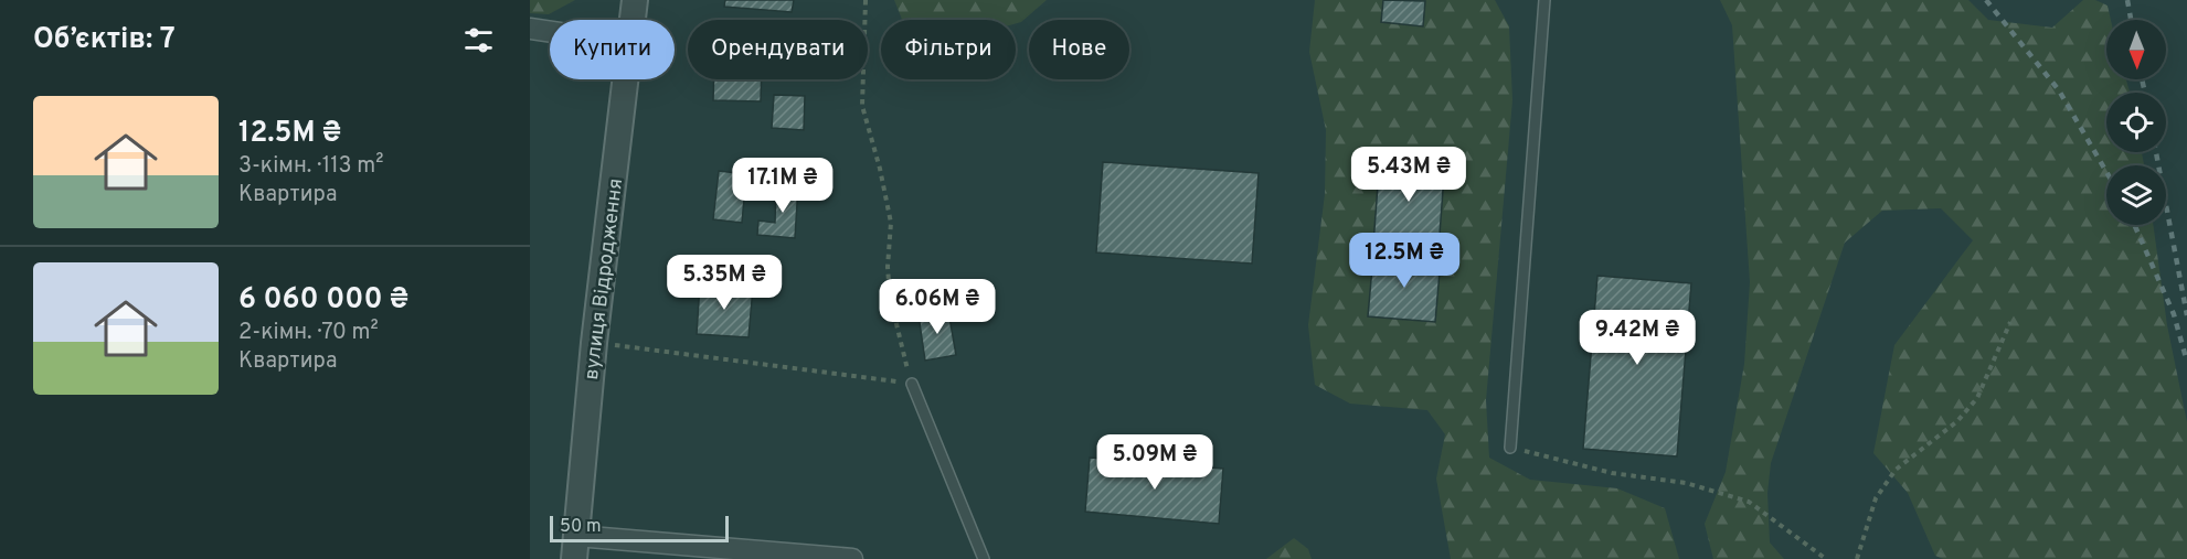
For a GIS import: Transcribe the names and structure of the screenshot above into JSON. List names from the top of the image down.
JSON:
{
  "streets": {
    "street": ["вулиця Відродження"]
  },
  "scale_bar": "50 m",
  "north": "bottom",
  "page": {
    "heading": "Об’єктів: 7",
    "chip": [
      "Купити",
      "Орендувати",
      "Фільтри",
      "Нове"
    ],
    "list": [
      {
        "name": "12.5M ₴",
        "note": "3-кімн. · 113 m² · Квартира"
      },
      {
        "name": "6 060 000 ₴",
        "note": "2-кімн. · 70 m² · Квартира"
      }
    ],
    "price": [
      "5.43M ₴",
      "17.1M ₴",
      "12.5M ₴",
      "5.35M ₴",
      "6.06M ₴",
      "9.42M ₴",
      "5.09M ₴"
    ],
    "scale": "50 m"
  }
}
